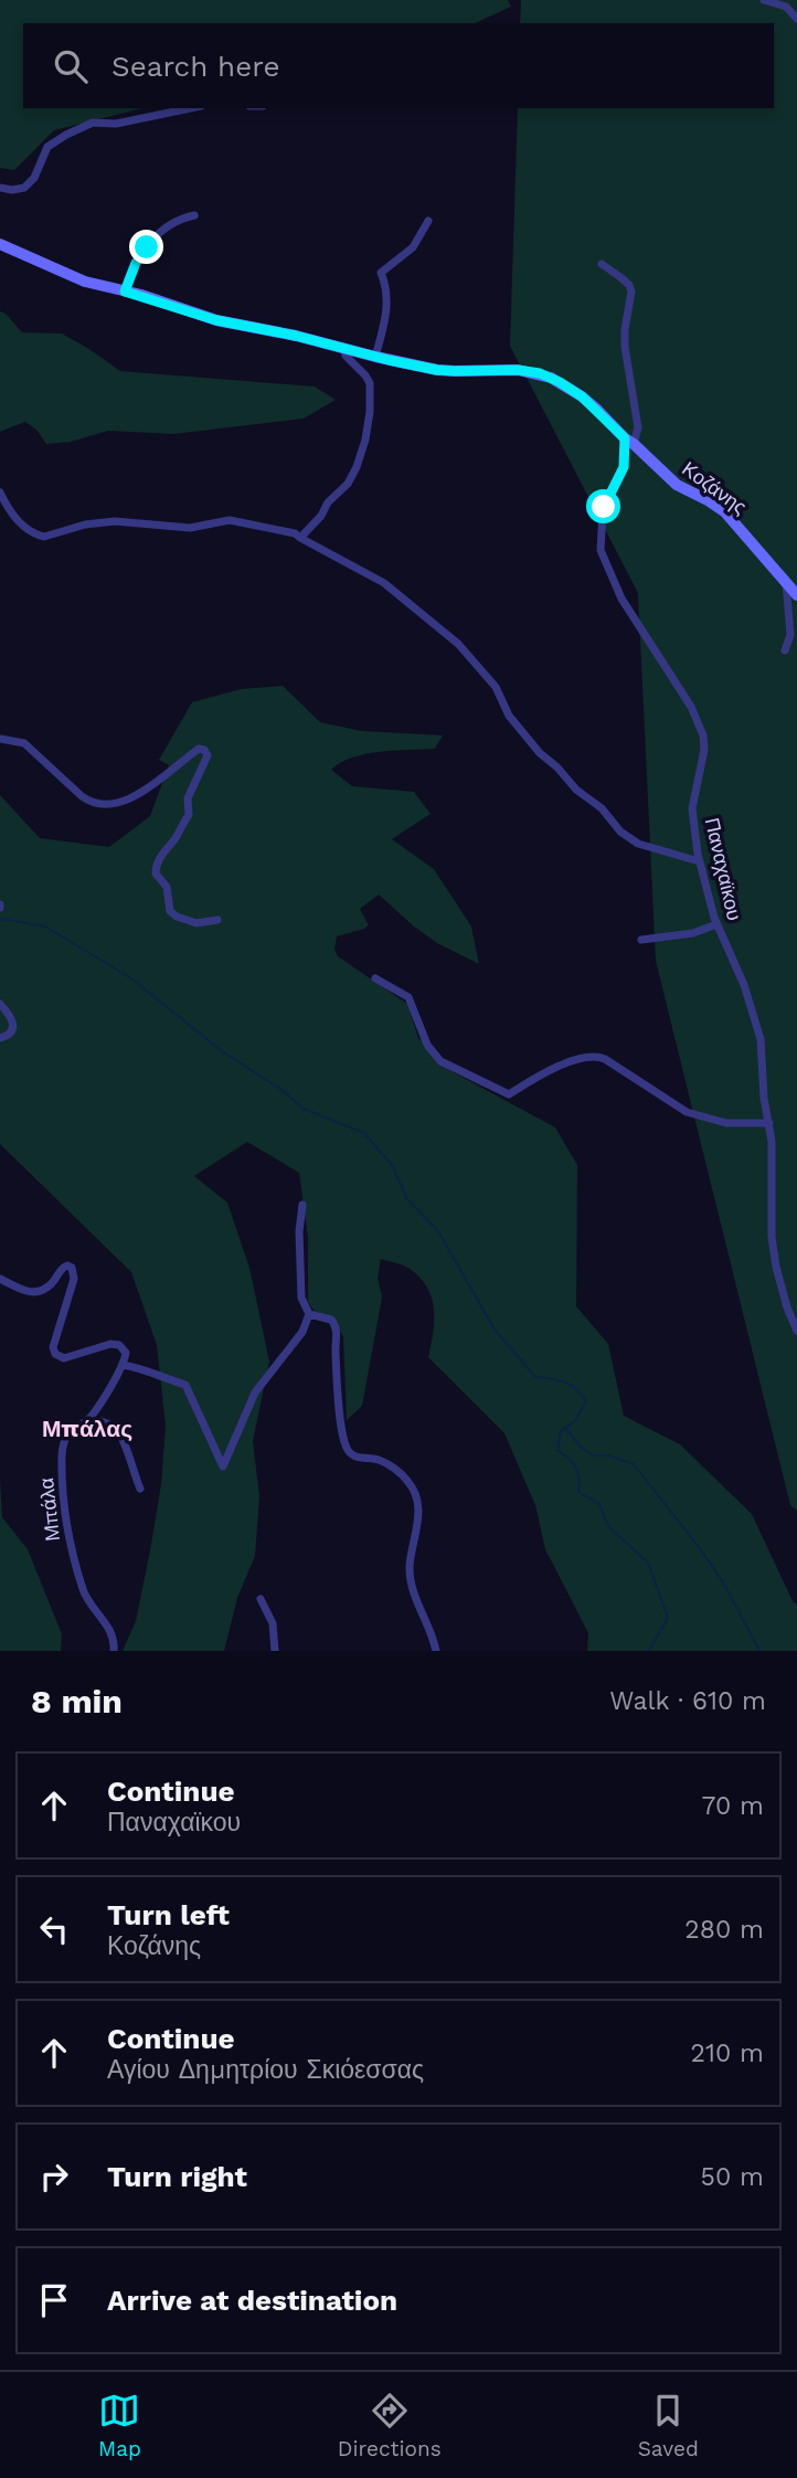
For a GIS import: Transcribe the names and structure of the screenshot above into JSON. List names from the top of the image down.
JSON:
{
  "streets": {
    "street": ["Κοζάνης", "Παναχαϊκου", "Μπάλα"]
  },
  "crossings": [
    ["Κοζάνης", "Παναχαϊκου"]
  ],
  "districts": ["Μπάλας"],
  "page": {
    "search": "Search here",
    "heading": ["8 min", "Walk · 610 m"],
    "list": [
      ["Continue", "Παναχαϊκου", "70 m"],
      ["Turn left", "Κοζάνης", "280 m"],
      ["Continue", "Αγίου Δημητρίου Σκιόεσσας", "210 m"],
      ["Turn right", "50 m"],
      "Arrive at destination"
    ],
    "nav": ["Map", "Directions", "Saved"]
  }
}
